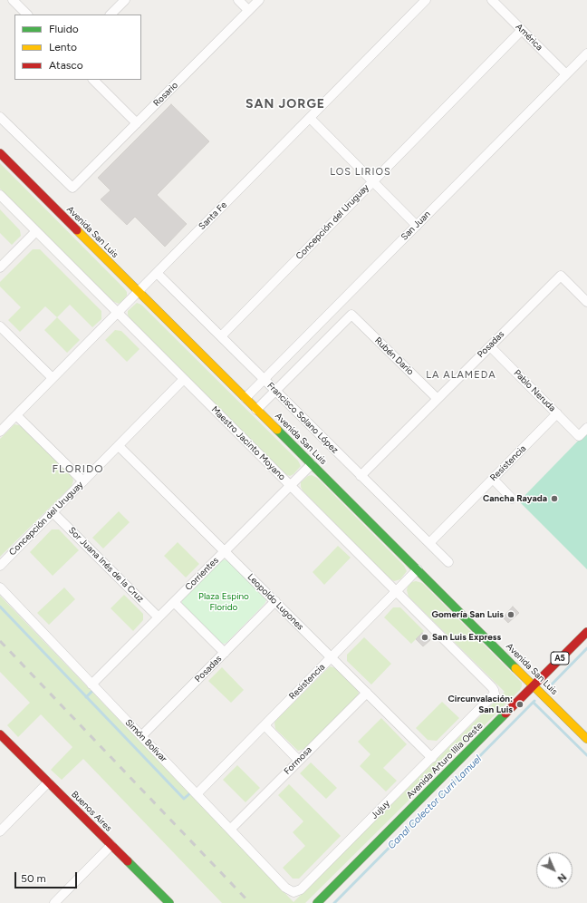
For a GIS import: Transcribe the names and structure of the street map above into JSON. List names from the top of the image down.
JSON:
{
  "streets": {
    "main road": [
      "Avenida San Luis",
      "A5",
      "Avenida Arturo Illia Oeste",
      "Buenos Aires"
    ],
    "street": [
      "América",
      "Rosario",
      "Santa Fe",
      "Concepción del Uruguay",
      "San Juan",
      "Posadas",
      "Rubén Darío",
      "Pablo Neruda",
      "Francisco Solano López",
      "Maestro Jacinto Moyano",
      "Resistencia",
      "Sor Juana Inés de la Cruz",
      "Corrientes",
      "Leopoldo Lugones",
      "Simón Bolivar",
      "Formosa",
      "Jujuy"
    ]
  },
  "crossings": [
    ["América", "Concepción del Uruguay"],
    ["América", "San Juan"],
    ["Santa Fe", "Avenida San Luis"],
    ["Santa Fe", "Francisco Solano López"],
    ["Santa Fe", "Maestro Jacinto Moyano"],
    ["Concepción del Uruguay", "Francisco Solano López"],
    ["Concepción del Uruguay", "Maestro Jacinto Moyano"],
    ["Concepción del Uruguay", "Sor Juana Inés de la Cruz"],
    ["Concepción del Uruguay", "Leopoldo Lugones"],
    ["San Juan", "Avenida San Luis"],
    ["San Juan", "Francisco Solano López"],
    ["Avenida San Luis", "Resistencia"],
    ["Avenida San Luis", "Corrientes"],
    ["Avenida San Luis", "Avenida Arturo Illia Oeste"],
    ["Posadas", "Rubén Darío"],
    ["Posadas", "Pablo Neruda"],
    ["Posadas", "Francisco Solano López"],
    ["Posadas", "Leopoldo Lugones"],
    ["Posadas", "Simón Bolivar"],
    ["Rubén Darío", "Francisco Solano López"],
    ["Pablo Neruda", "Resistencia"],
    ["Francisco Solano López", "Resistencia"],
    ["Maestro Jacinto Moyano", "Resistencia"],
    ["Maestro Jacinto Moyano", "Corrientes"],
    ["Maestro Jacinto Moyano", "Jujuy"],
    ["Resistencia", "Leopoldo Lugones"],
    ["Resistencia", "Simón Bolivar"],
    ["Sor Juana Inés de la Cruz", "Corrientes"],
    ["Corrientes", "Leopoldo Lugones"],
    ["Corrientes", "Simón Bolivar"],
    ["Leopoldo Lugones", "Formosa"],
    ["Leopoldo Lugones", "Jujuy"],
    ["Simón Bolivar", "Formosa"],
    ["Simón Bolivar", "Jujuy"]
  ],
  "districts": [
    "SAN JORGE",
    "LOS LIRIOS",
    "LA ALAMEDA",
    "FLORIDO"
  ],
  "water": ["Canal Colector Curri Lamuel"],
  "parks": ["Plaza Espino Florido"],
  "places": [
    "Cancha Rayada",
    "Gomería San Luis",
    "San Luis Express",
    "Circunvalación: San Luis"
  ],
  "legend": ["Fluido", "Lento", "Atasco"],
  "scale_bar": "50 m",
  "north": "bottom right"
}
